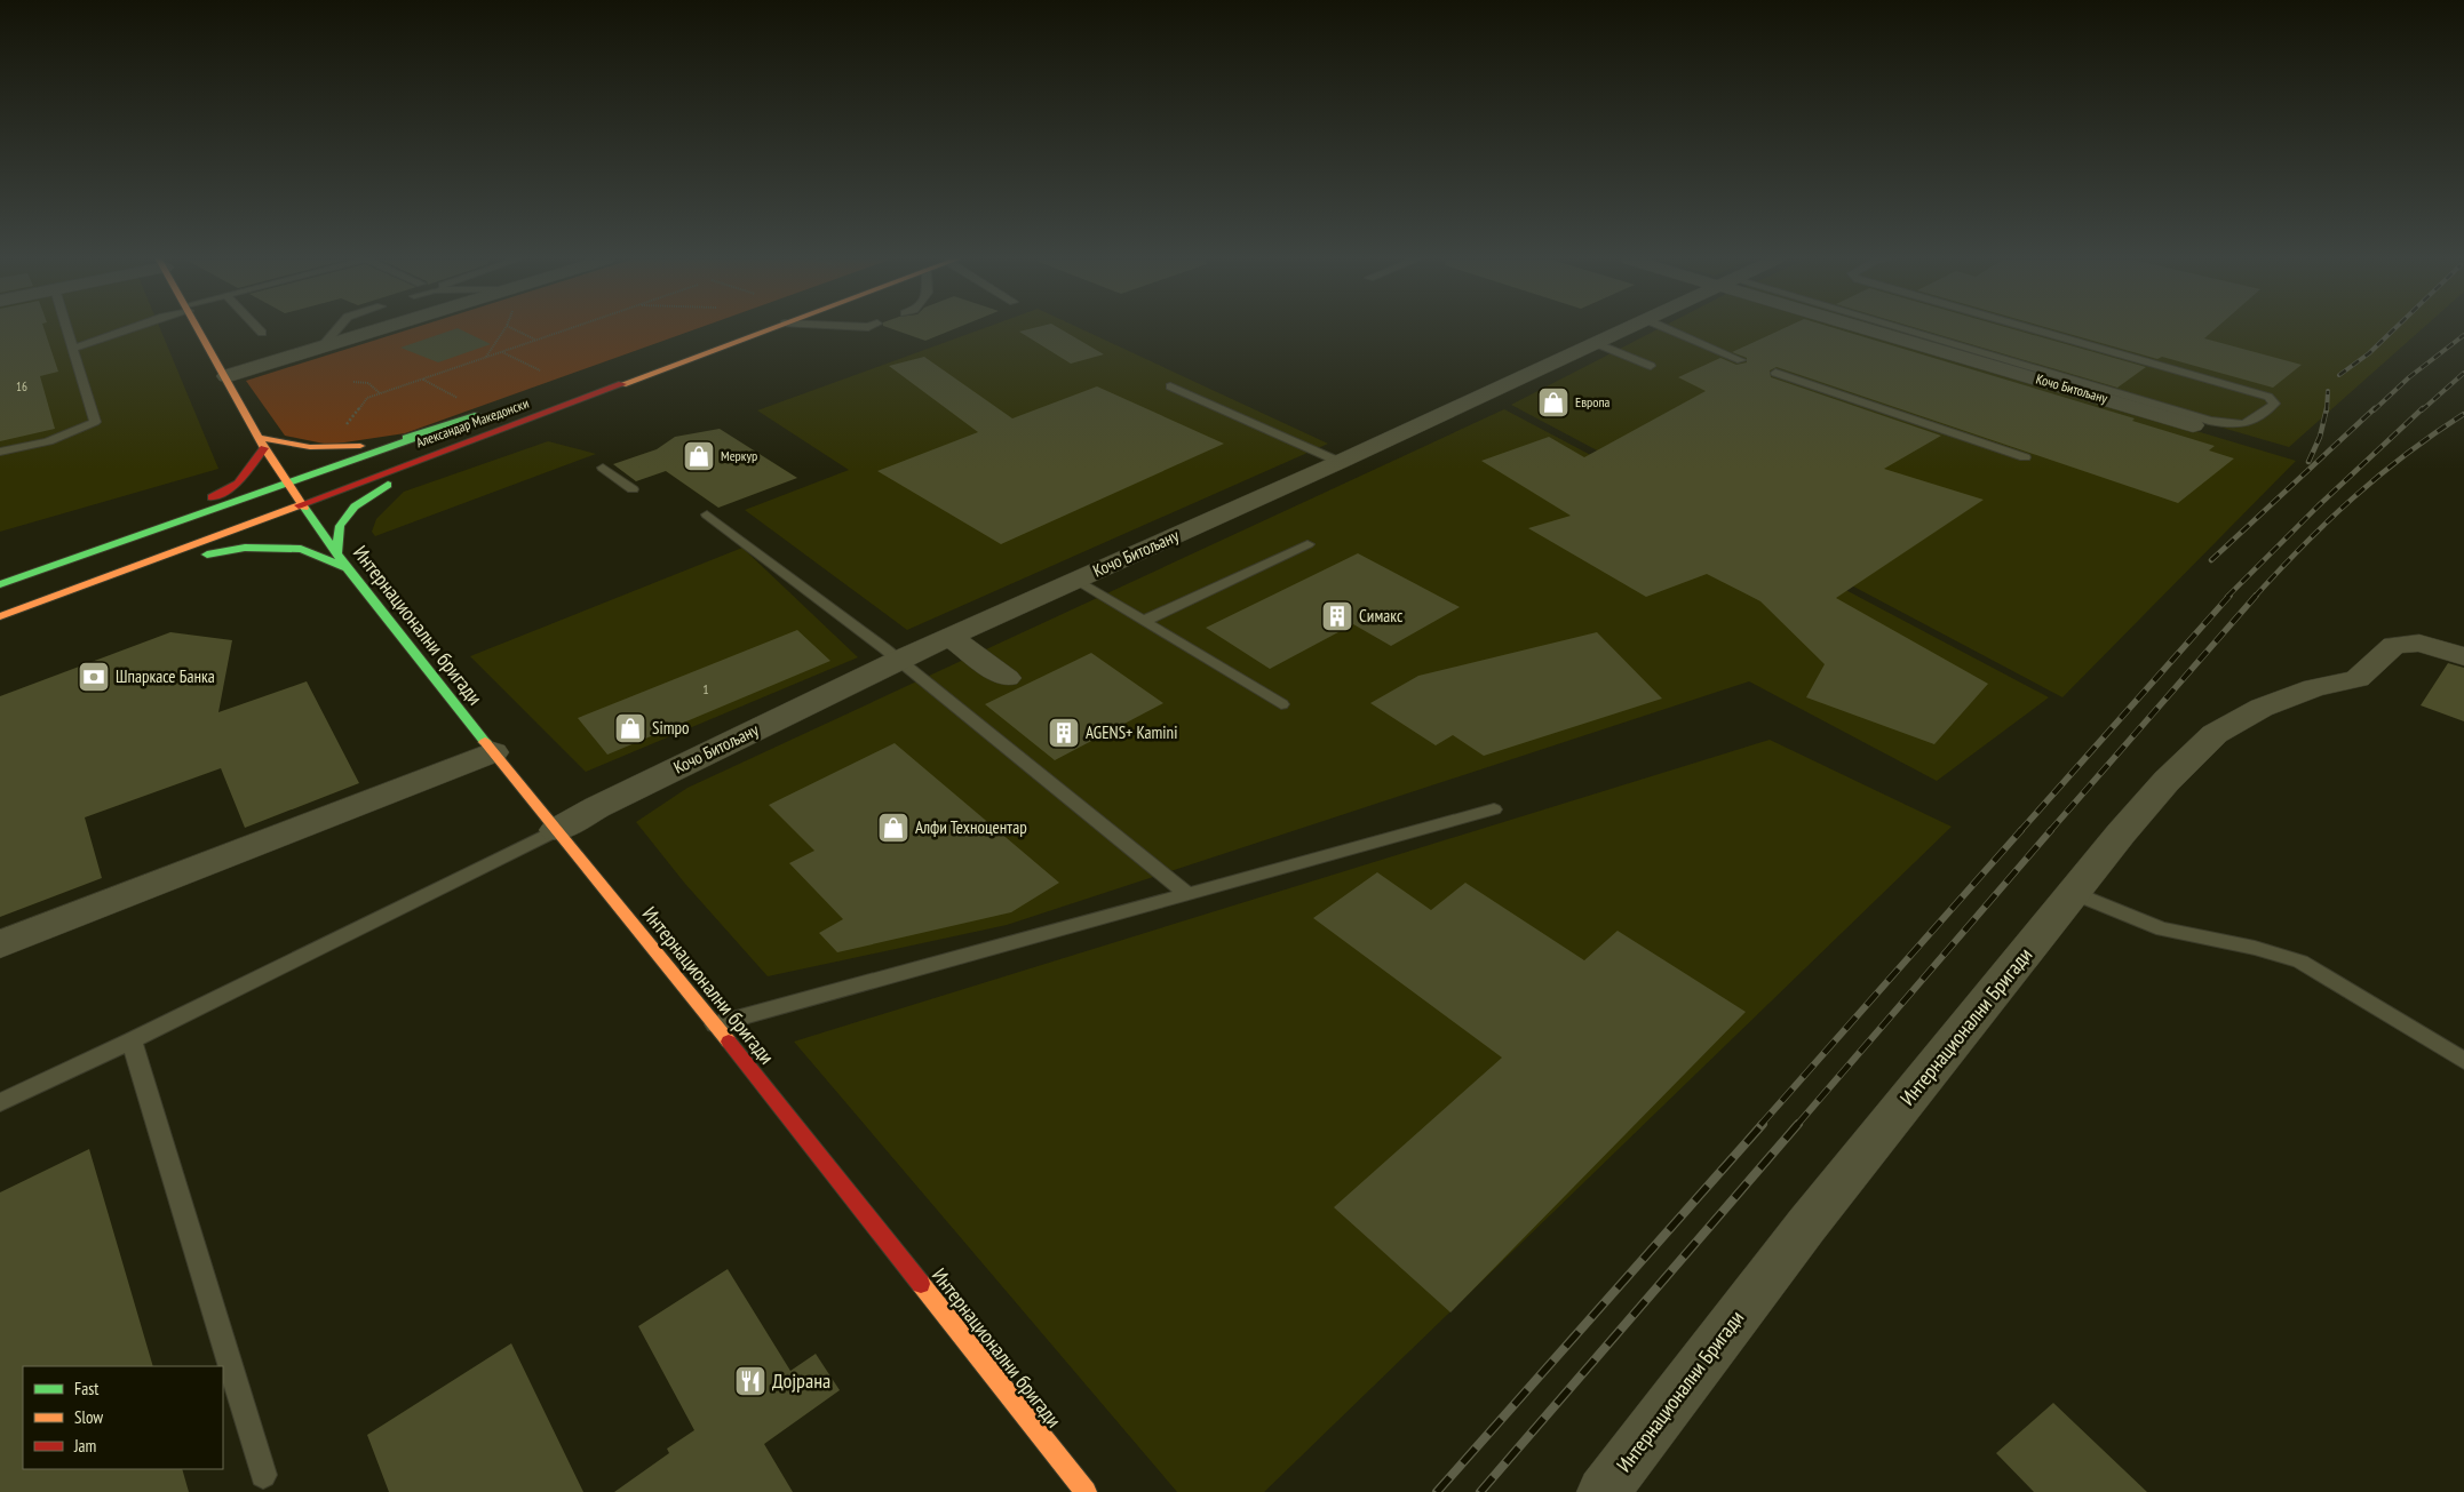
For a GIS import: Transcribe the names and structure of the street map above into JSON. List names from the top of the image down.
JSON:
{
  "streets": {
    "street": [
      "Кочо Битољану",
      "Александар Македонски",
      "Интернационални бригади",
      "Интернационални Бригади"
    ]
  },
  "crossings": [
    ["Кочо Битољану", "Интернационални бригади"],
    ["Александар Македонски", "Интернационални бригади"]
  ],
  "places": {
    "shop": [
      "Европа",
      "Меркур",
      "Simpo",
      "Алфи Техноцентар"
    ],
    "building": ["Симакс", "AGENS+ Kamini"],
    "bank": ["Шпаркасе Банка"],
    "restaurant": ["Дојрана"]
  },
  "house_numbers": ["16", "1"],
  "legend": ["Fast", "Slow", "Jam"]
}
